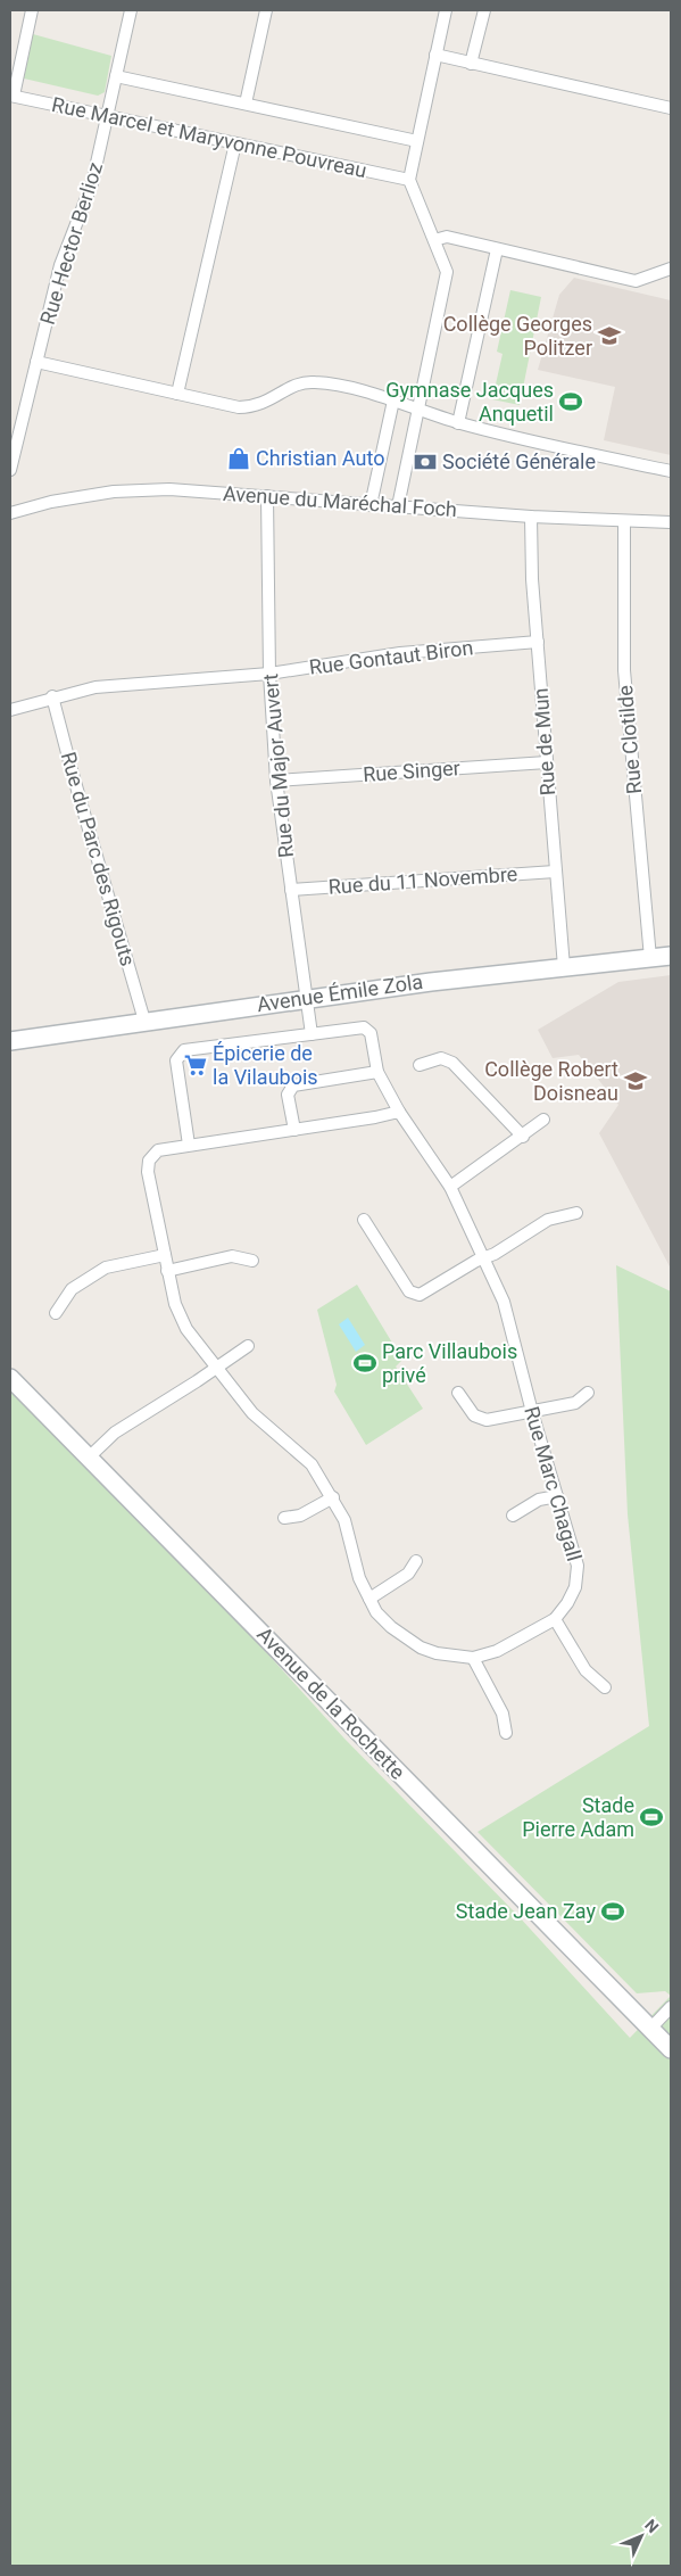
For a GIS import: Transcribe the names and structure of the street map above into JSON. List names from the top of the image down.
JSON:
{
  "streets": {
    "main road": ["Avenue Émile Zola", "Avenue de la Rochette"],
    "street": [
      "Rue Marcel et Maryvonne Pouvreau",
      "Rue Hector Berlioz",
      "Avenue du Maréchal Foch",
      "Rue Gontaut Biron",
      "Rue Clotilde",
      "Rue de Mun",
      "Rue du Major Auvert",
      "Rue Singer",
      "Rue du Parc des Rigouts",
      "Rue du 11 Novembre",
      "Rue Marc Chagall"
    ]
  },
  "crossings": [
    ["Rue Marcel et Maryvonne Pouvreau", "Rue Hector Berlioz"],
    ["Avenue du Maréchal Foch", "Rue Clotilde"],
    ["Avenue du Maréchal Foch", "Rue de Mun"],
    ["Avenue du Maréchal Foch", "Rue du Major Auvert"],
    ["Rue Gontaut Biron", "Rue de Mun"],
    ["Rue Gontaut Biron", "Rue du Major Auvert"],
    ["Rue Gontaut Biron", "Rue du Parc des Rigouts"],
    ["Rue Clotilde", "Avenue Émile Zola"],
    ["Rue de Mun", "Rue Singer"],
    ["Rue de Mun", "Rue du 11 Novembre"],
    ["Rue de Mun", "Avenue Émile Zola"],
    ["Rue du Major Auvert", "Rue Singer"],
    ["Rue du Major Auvert", "Rue du 11 Novembre"],
    ["Rue du Major Auvert", "Avenue Émile Zola"],
    ["Rue du Major Auvert", "Rue Marc Chagall"],
    ["Rue du Parc des Rigouts", "Avenue Émile Zola"]
  ],
  "places": {
    "school or university": ["Collège Georges Politzer", "Collège Robert Doisneau"],
    "sports": [
      "Gymnase Jacques Anquetil",
      "Parc Villaubois privé",
      "Stade Pierre Adam",
      "Stade Jean Zay"
    ],
    "shop": ["Christian Auto"],
    "bank": ["Société Générale"],
    "supermarket": ["Épicerie de la Vilaubois"]
  },
  "north": "top right"
}
